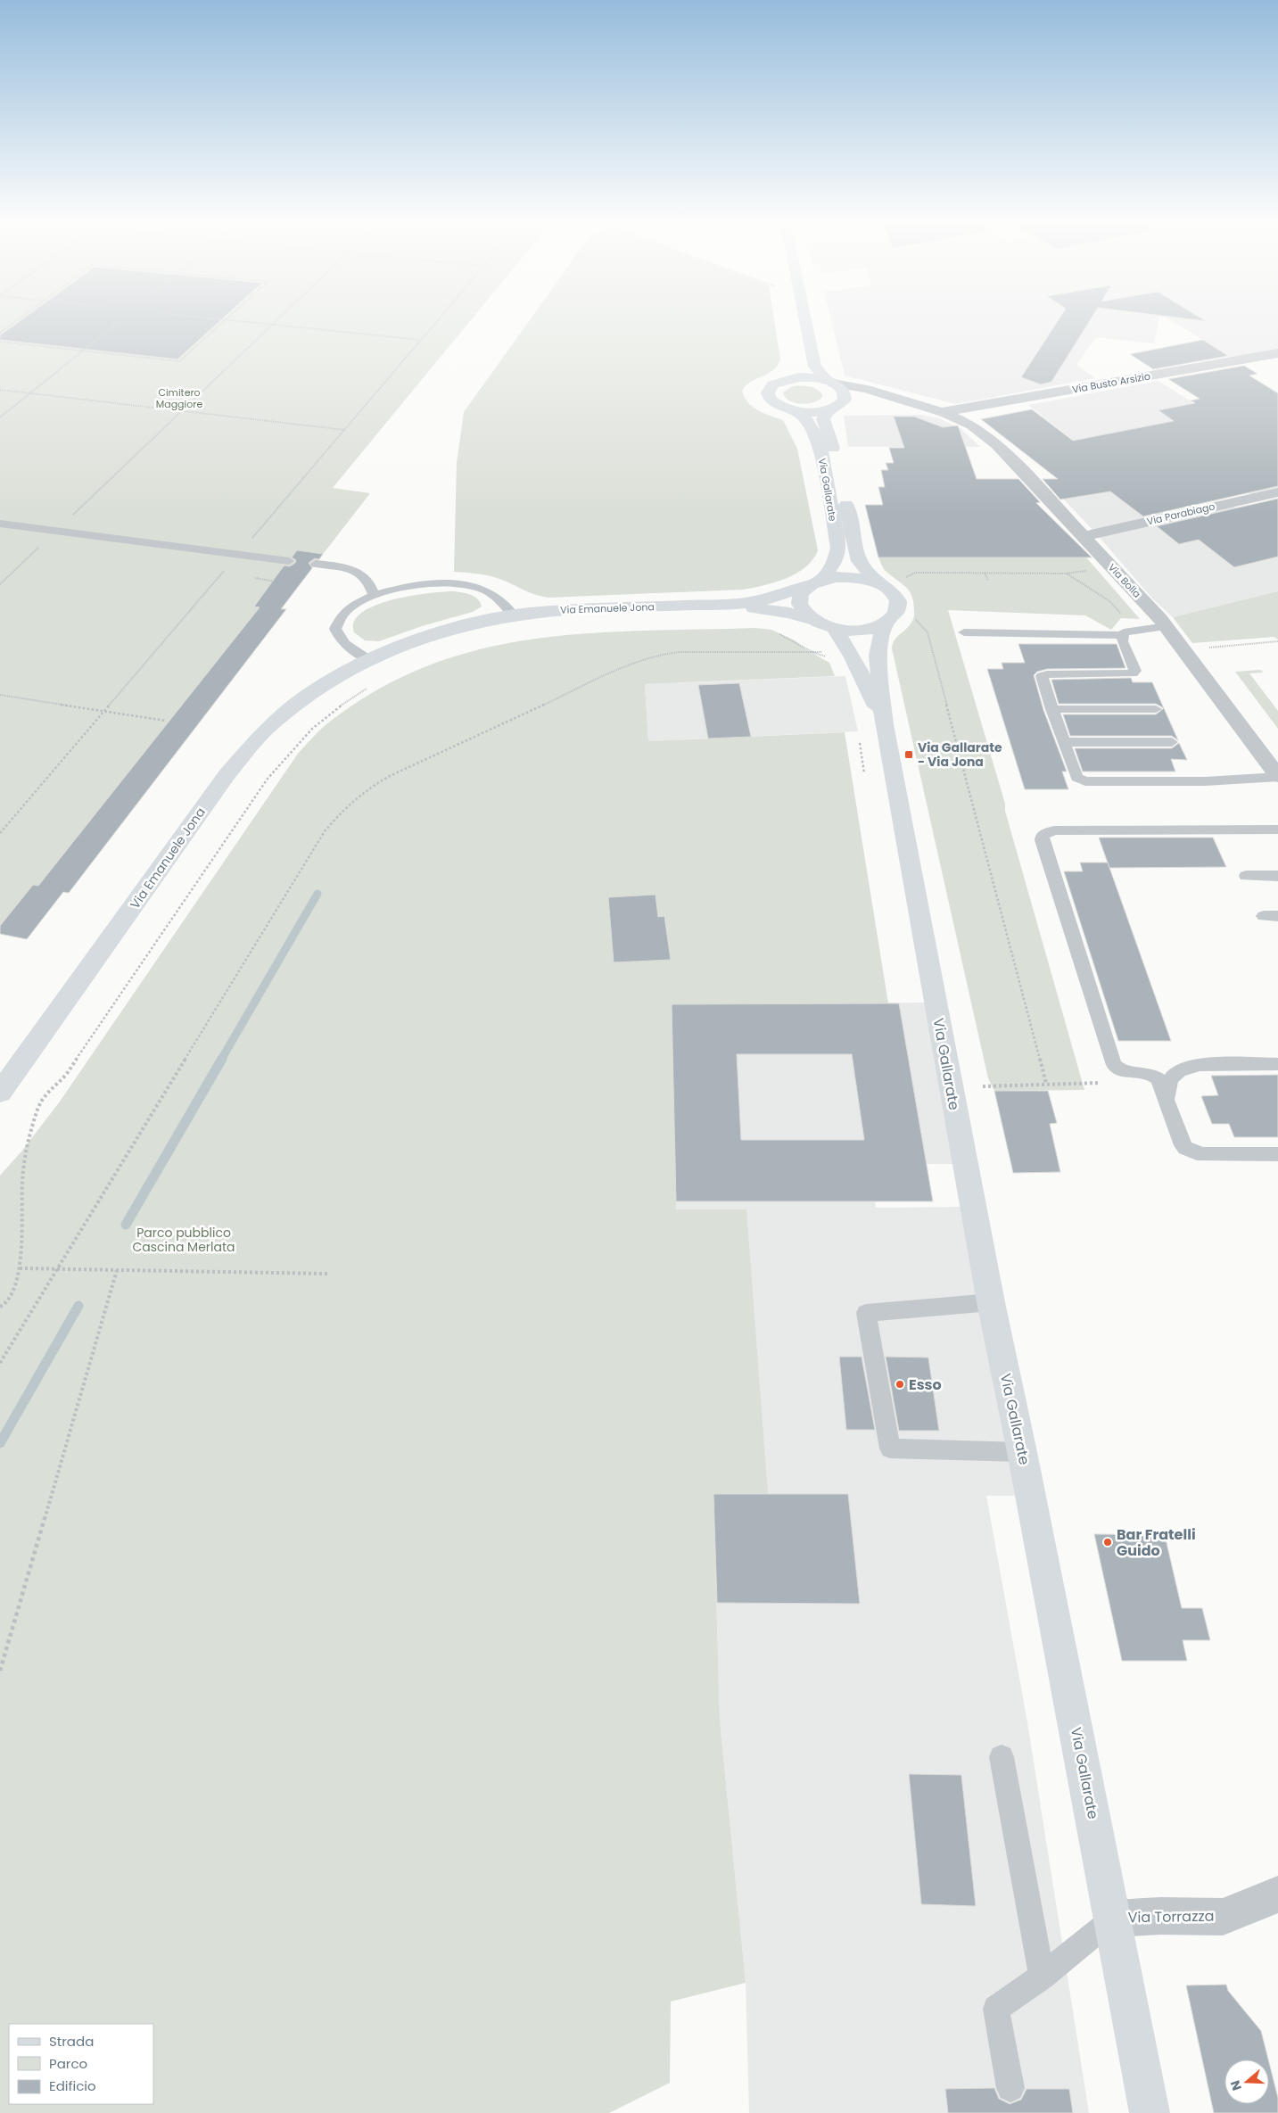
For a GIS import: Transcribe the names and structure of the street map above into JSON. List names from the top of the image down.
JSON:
{
  "streets": {
    "main road": ["Via Gallarate", "Via Emanuele Jona"],
    "street": [
      "Via Busto Arsizio",
      "Via Parabiago",
      "Via Bolla",
      "Via Torrazza"
    ]
  },
  "crossings": [
    ["Via Busto Arsizio", "Via Bolla"],
    ["Via Gallarate", "Via Bolla"],
    ["Via Gallarate", "Via Emanuele Jona"],
    ["Via Gallarate", "Via Torrazza"],
    ["Via Parabiago", "Via Bolla"]
  ],
  "parks": ["Cimitero Maggiore", "Parco pubblico Cascina Merlata"],
  "places": {
    "transit": ["Via Gallarate - Via Jona"],
    "other": ["Esso", "Bar Fratelli Guido"]
  },
  "legend": ["Strada", "Parco", "Edificio"],
  "north": "left"
}
